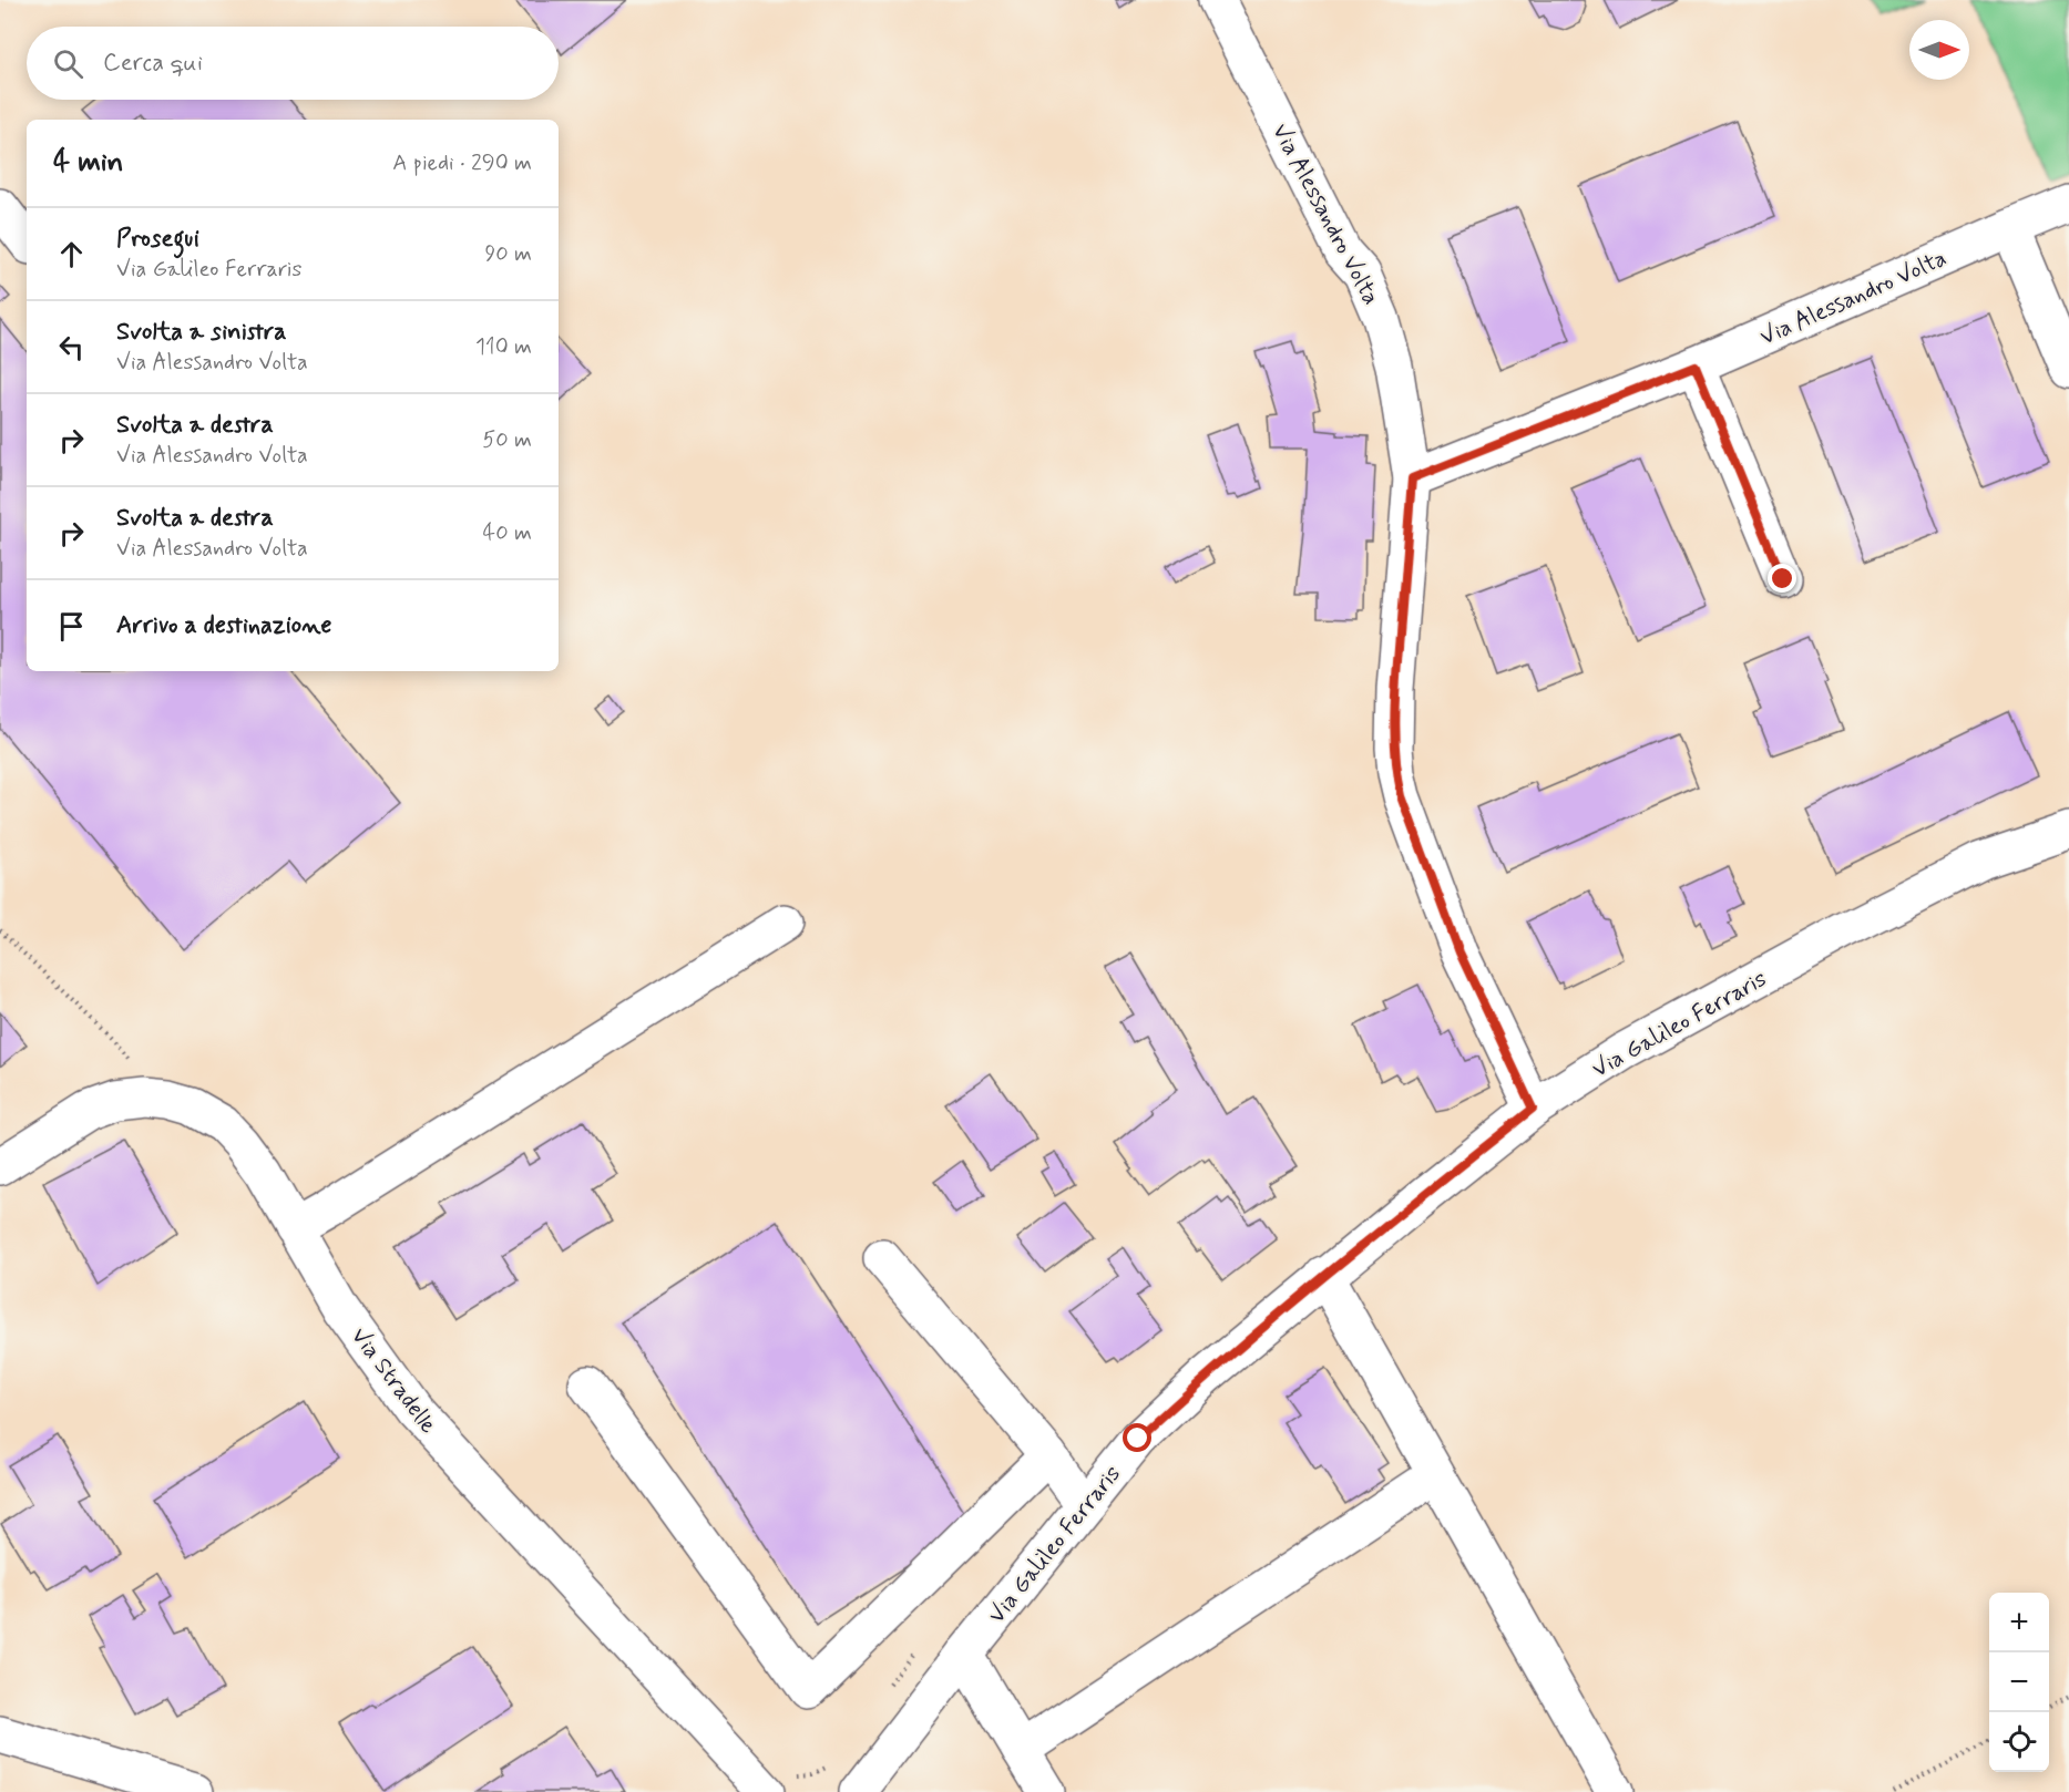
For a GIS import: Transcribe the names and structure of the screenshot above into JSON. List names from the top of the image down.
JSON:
{
  "streets": {
    "street": ["Via Alessandro Volta", "Via Galileo Ferraris", "Via Stradelle"]
  },
  "crossings": [
    ["Via Alessandro Volta", "Via Galileo Ferraris"]
  ],
  "north": "right",
  "page": {
    "search": "Cerca qui",
    "heading": ["4 min", "A piedi · 290 m"],
    "list": [
      ["Prosegui", "Via Galileo Ferraris", "90 m"],
      ["Svolta a sinistra", "Via Alessandro Volta", "110 m"],
      ["Svolta a destra", "Via Alessandro Volta", "50 m"],
      ["Svolta a destra", "Via Alessandro Volta", "40 m"],
      "Arrivo a destinazione"
    ],
    "map_buttons": ["+", "−"]
  }
}
